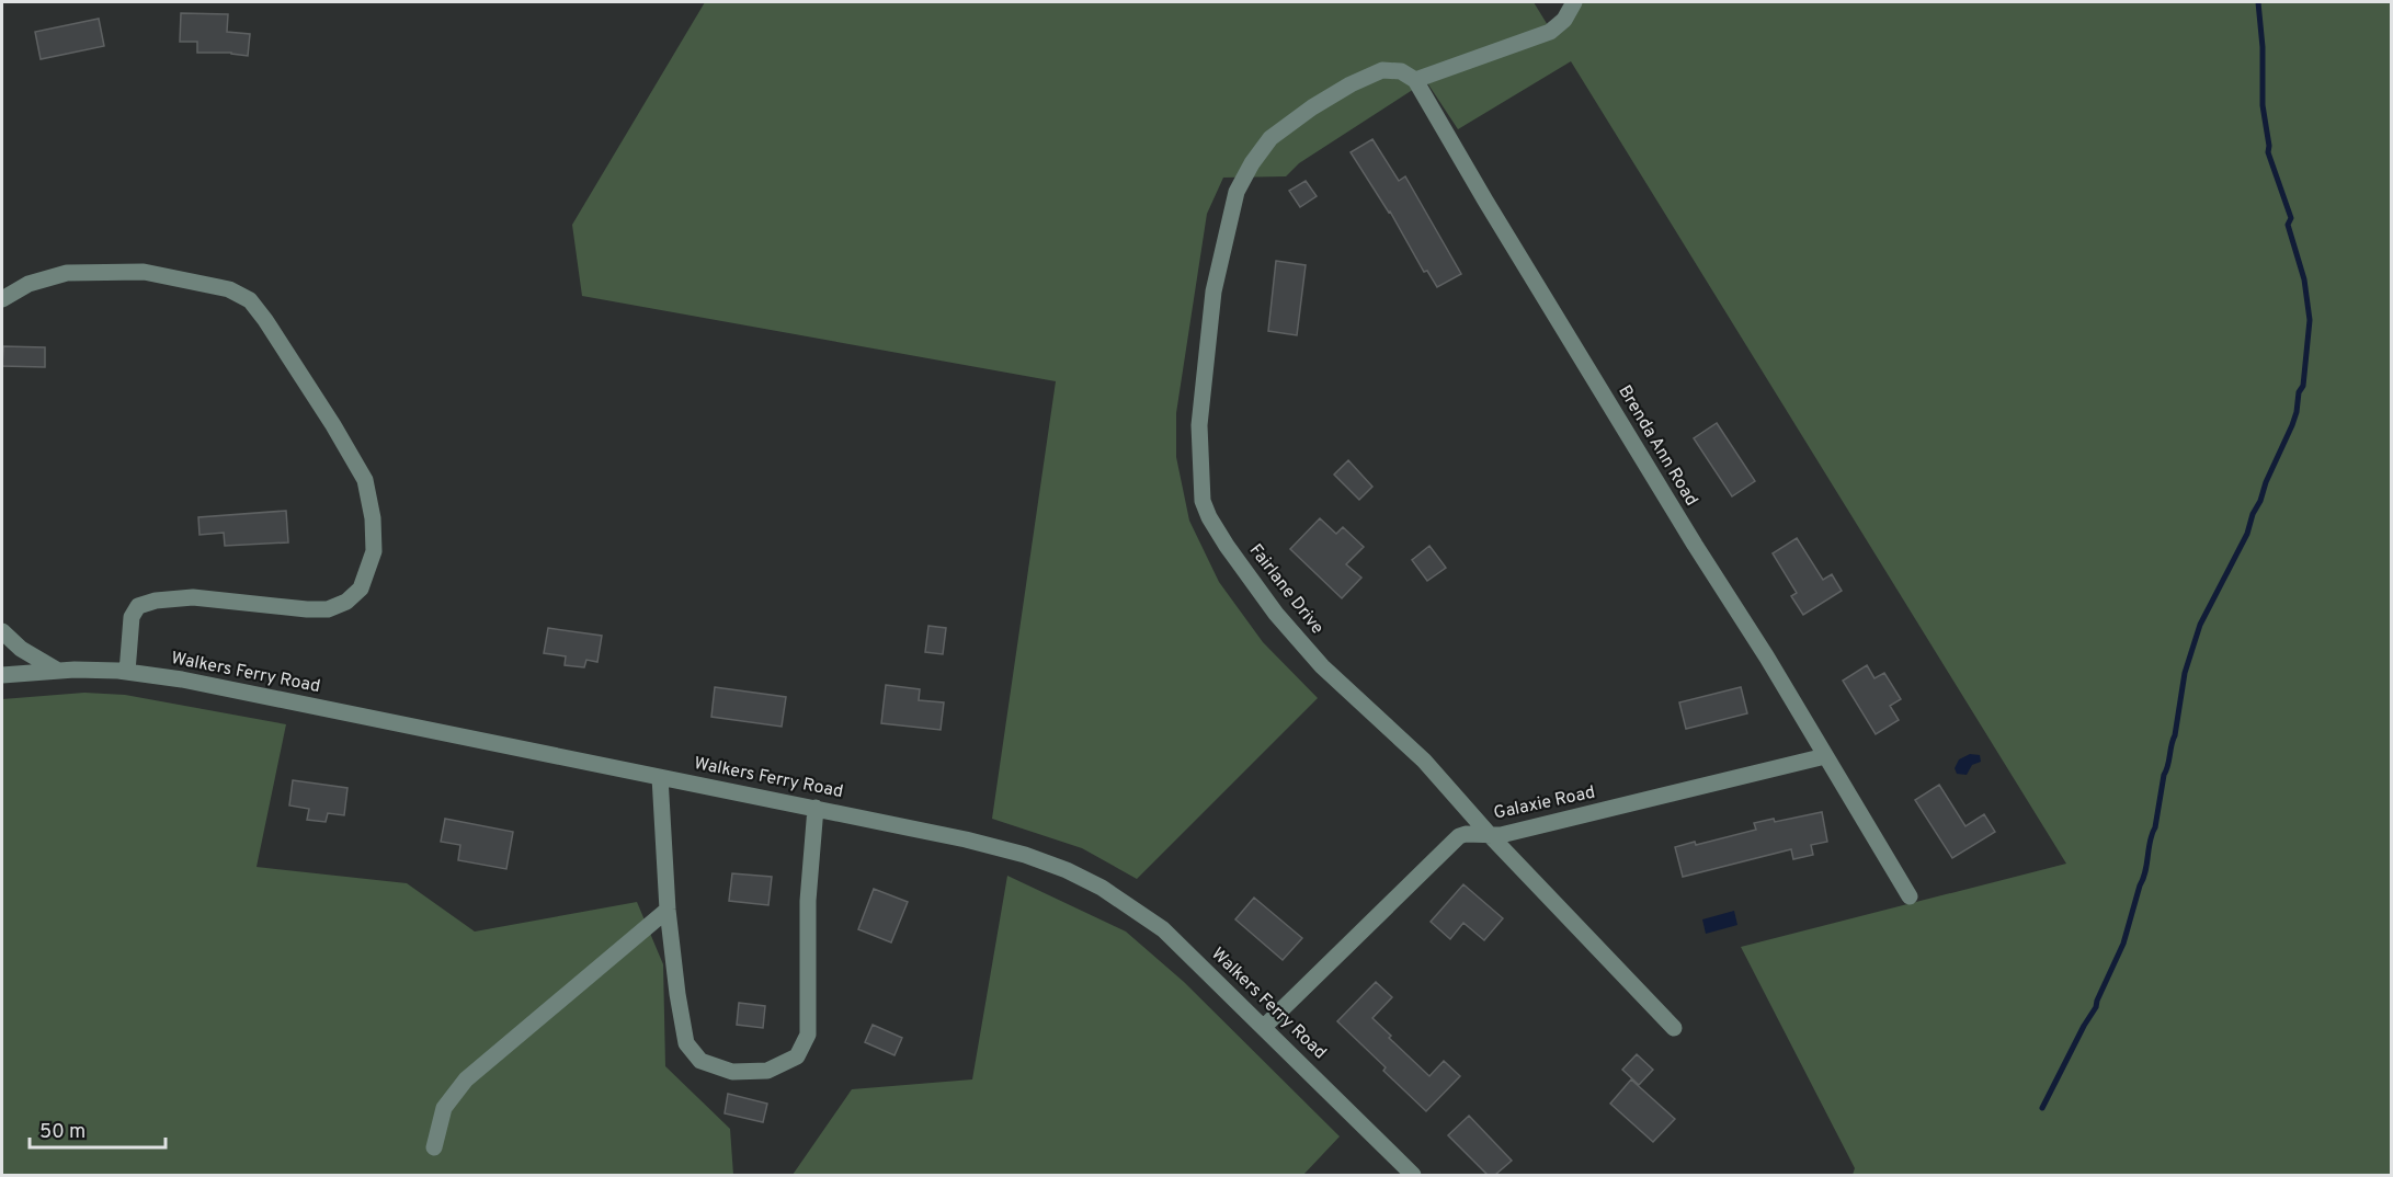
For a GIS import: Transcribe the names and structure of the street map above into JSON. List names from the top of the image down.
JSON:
{
  "streets": {
    "street": [
      "Brenda Ann Road",
      "Fairlane Drive",
      "Walkers Ferry Road",
      "Galaxie Road"
    ]
  },
  "crossings": [
    ["Brenda Ann Road", "Fairlane Drive"],
    ["Brenda Ann Road", "Galaxie Road"],
    ["Fairlane Drive", "Galaxie Road"],
    ["Walkers Ferry Road", "Galaxie Road"]
  ],
  "scale_bar": "50 m"
}
